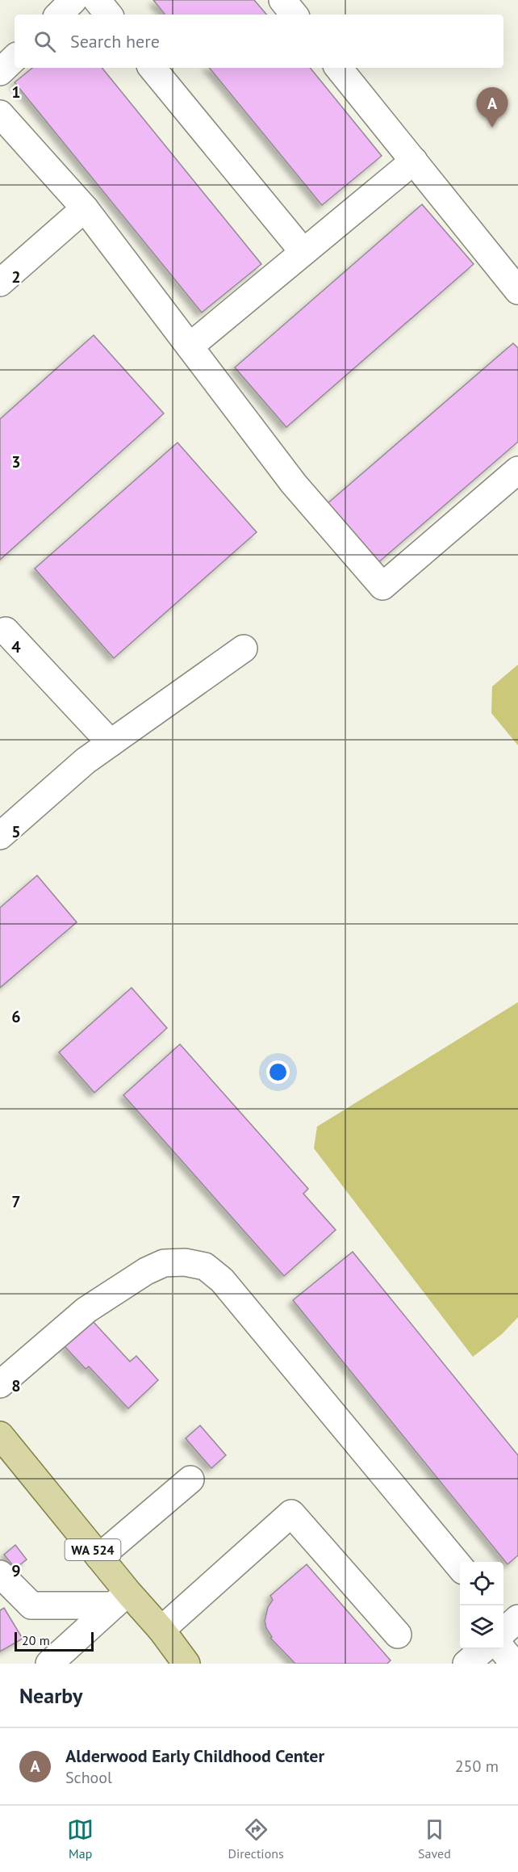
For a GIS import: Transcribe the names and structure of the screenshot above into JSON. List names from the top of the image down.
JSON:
{
  "streets": {
    "main road": ["WA 524"]
  },
  "scale_bar": "20 m",
  "page": {
    "search": "Search here",
    "pins": "A",
    "scale": "20 m",
    "heading": "Nearby",
    "list": [
      {
        "mark": "A",
        "name": "Alderwood Early Childhood Center",
        "note": "School",
        "value": "250 m"
      }
    ],
    "nav": ["Map", "Directions", "Saved"]
  },
  "grid": {
    "rows": [
      "1",
      "2",
      "3",
      "4",
      "5",
      "6",
      "7",
      "8",
      "9"
    ]
  }
}
